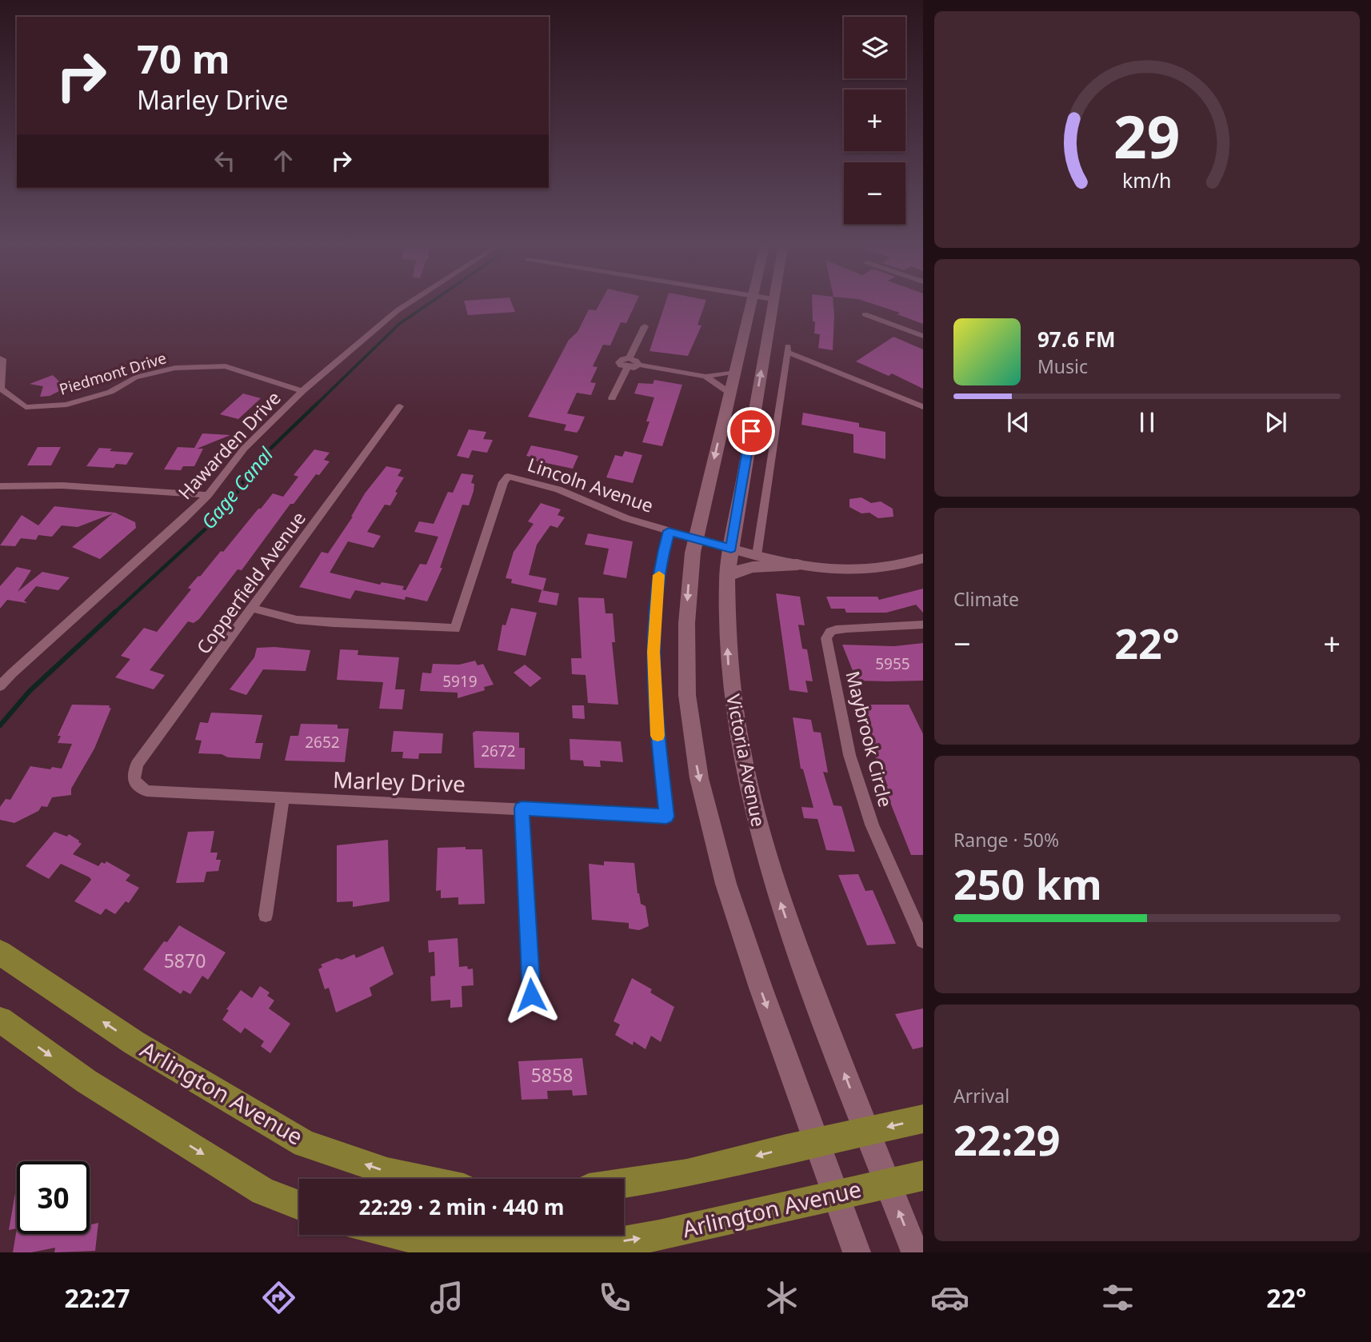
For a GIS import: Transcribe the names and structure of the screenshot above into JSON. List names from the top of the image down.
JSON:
{
  "streets": {
    "main road": ["Victoria Avenue", "Arlington Avenue"],
    "street": [
      "Piedmont Drive",
      "Hawarden Drive",
      "Lincoln Avenue",
      "Copperfield Avenue",
      "Maybrook Circle",
      "Marley Drive"
    ]
  },
  "crossings": [
    ["Piedmont Drive", "Hawarden Drive"],
    ["Lincoln Avenue", "Copperfield Avenue"],
    ["Lincoln Avenue", "Victoria Avenue"],
    ["Lincoln Avenue", "Marley Drive"],
    ["Copperfield Avenue", "Marley Drive"],
    ["Victoria Avenue", "Arlington Avenue"]
  ],
  "water": ["Gage Canal"],
  "house_numbers": [
    "5955",
    "5919",
    "2652",
    "2672",
    "5870",
    "5858"
  ],
  "page": {
    "map_buttons": ["+", "−"],
    "turn": ["70 m", "Marley Drive"],
    "song": ["97.6 FM", "Music"],
    "tile": [
      "Climate",
      ["Range · 50%", "250 km"],
      ["Arrival", "22:29"]
    ],
    "heat": ["−", "22°", "+"],
    "limit": "30",
    "trip": "22:29 · 2 min · 440 m",
    "tabs": ["22:27", "22°"],
    "gauge": ["29", "km/h"]
  }
}
